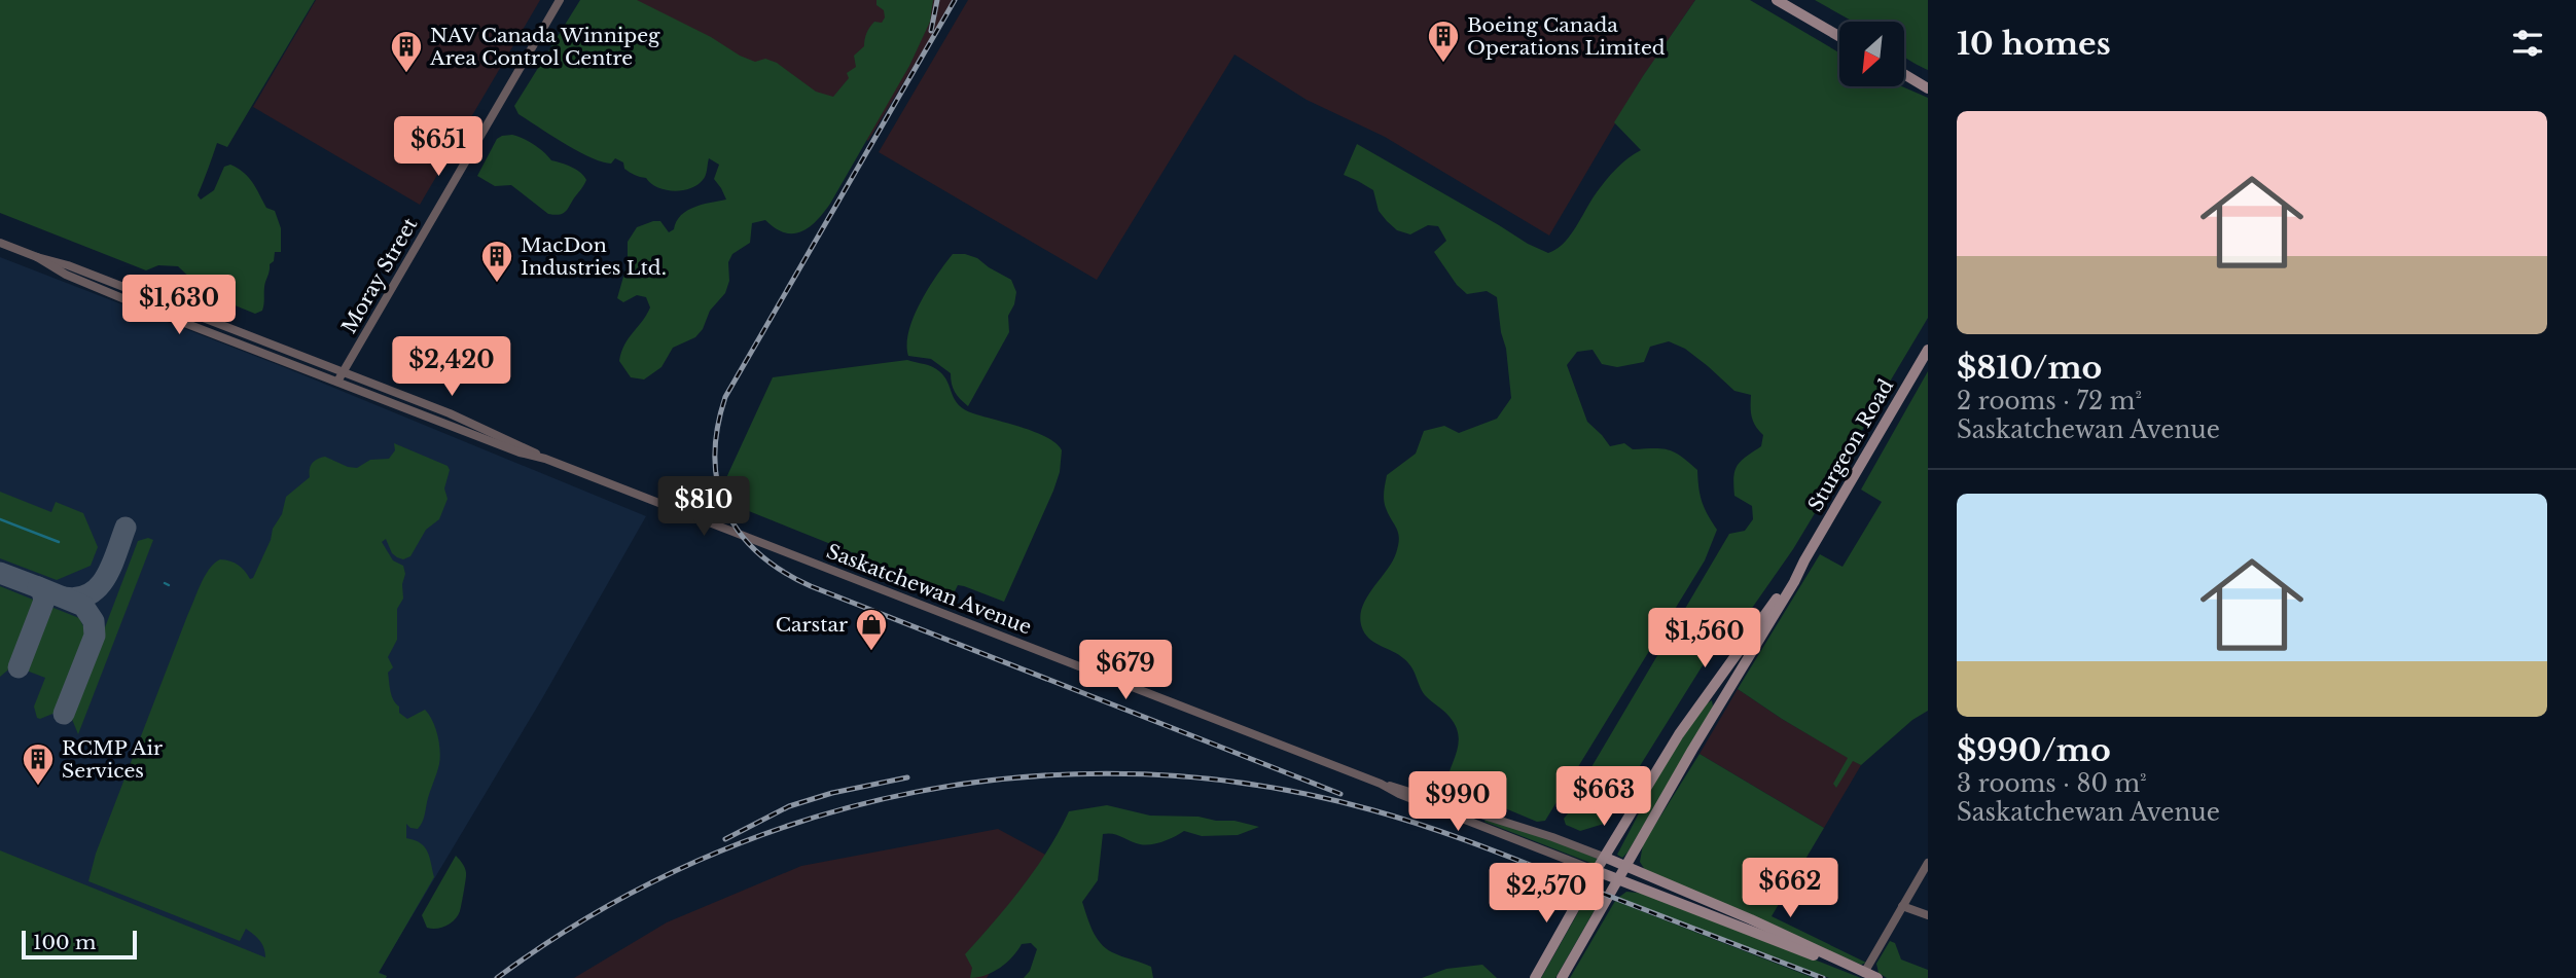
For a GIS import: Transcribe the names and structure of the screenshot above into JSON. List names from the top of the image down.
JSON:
{
  "streets": {
    "main road": ["Sturgeon Road", "Saskatchewan Avenue"],
    "street": ["Moray Street"]
  },
  "crossings": [
    ["Moray Street", "Saskatchewan Avenue"],
    ["Sturgeon Road", "Saskatchewan Avenue"]
  ],
  "places": {
    "building": [
      "Boeing Canada Operations Limited",
      "NAV Canada Winnipeg Area Control Centre",
      "MacDon Industries Ltd.",
      "RCMP Air Services"
    ],
    "shop": ["Carstar"]
  },
  "scale_bar": "100 m",
  "north": "bottom left",
  "page": {
    "heading": "10 homes",
    "list": [
      {
        "name": "$810/mo",
        "note": "2 rooms · 72 m² · Saskatchewan Avenue"
      },
      {
        "name": "$990/mo",
        "note": "3 rooms · 80 m² · Saskatchewan Avenue"
      }
    ],
    "price": [
      "$651",
      "$1,630",
      "$2,420",
      "$810",
      "$1,560",
      "$679",
      "$663",
      "$990",
      "$662",
      "$2,570"
    ],
    "scale": "100 m"
  }
}
